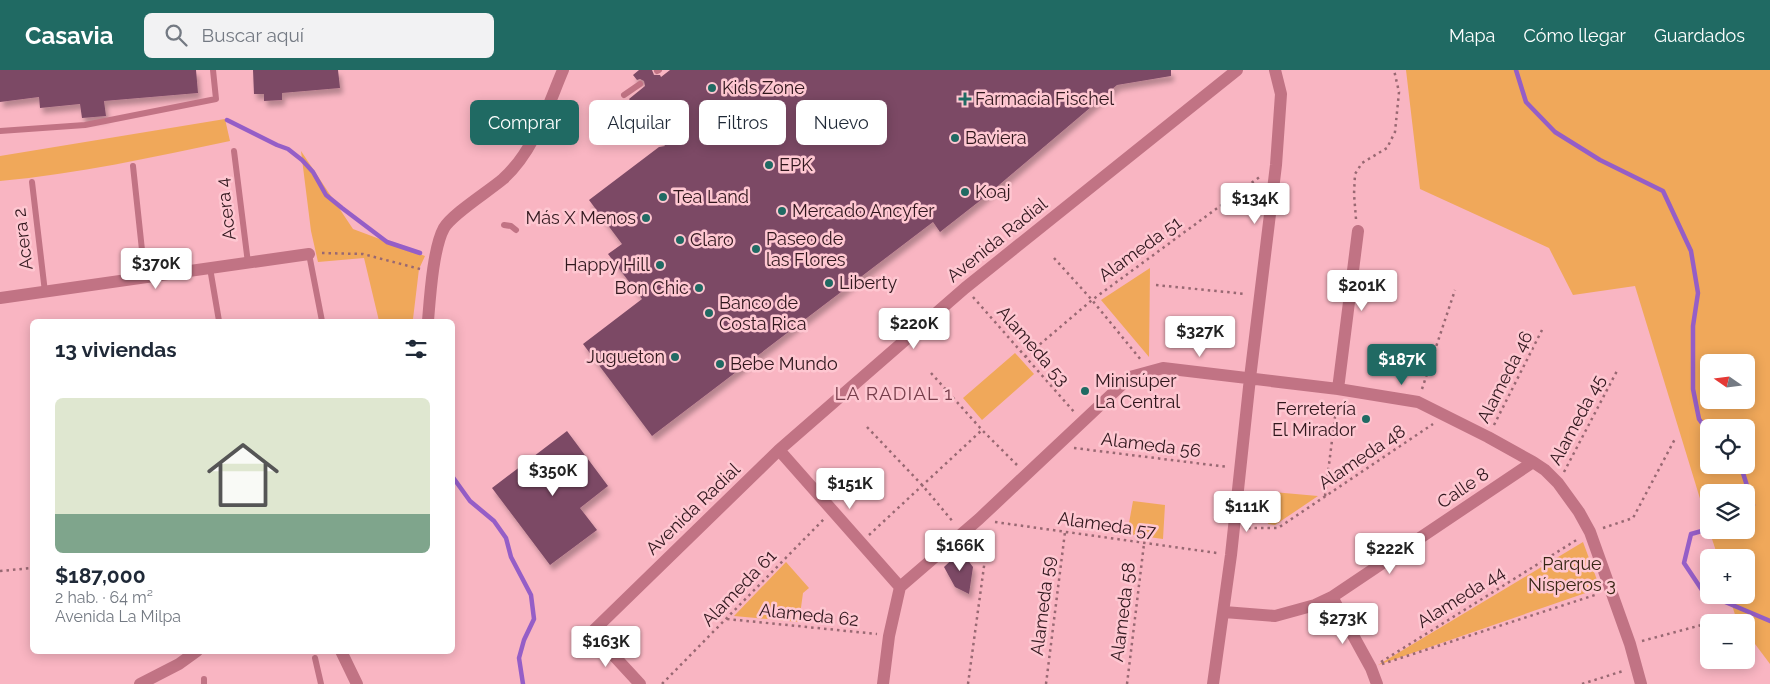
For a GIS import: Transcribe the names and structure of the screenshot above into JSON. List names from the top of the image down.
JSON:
{
  "streets": {
    "street": ["Avenida Radial", "Calle 8"],
    "lane": ["Acera 4", "Acera 2"],
    "path": [
      "Alameda 51",
      "Alameda 53",
      "Alameda 46",
      "Alameda 45",
      "Alameda 56",
      "Alameda 48",
      "Alameda 57",
      "Alameda 61",
      "Alameda 44",
      "Alameda 59",
      "Alameda 58",
      "Alameda 62"
    ]
  },
  "crossings": [
    ["Avenida Radial", "Alameda 53"],
    ["Alameda 51", "Alameda 53"],
    ["Alameda 57", "Alameda 59"],
    ["Alameda 57", "Alameda 58"],
    ["Alameda 61", "Alameda 62"]
  ],
  "districts": ["LA RADIAL 1"],
  "parks": ["Parque Nísperos 3"],
  "places": {
    "other": [
      "Kids Zone",
      "Baviera",
      "EPK",
      "Koaj",
      "Tea Land",
      "Mercado Ancyfer",
      "Más X Menos",
      "Claro",
      "Paseo de las Flores",
      "Happy Hill",
      "Liberty",
      "Bon Chic",
      "Banco de Costa Rica",
      "Jugueton",
      "Bebe Mundo",
      "Minisúper La Central",
      "Ferretería El Mirador"
    ],
    "health": ["Farmacia Fischel"]
  },
  "north": "left",
  "page": {
    "header": "Casavia",
    "search": "Buscar aquí",
    "nav": ["Mapa", "Cómo llegar", "Guardados"],
    "chip": [
      "Comprar",
      "Alquilar",
      "Filtros",
      "Nuevo"
    ],
    "price": [
      "$134K",
      "$370K",
      "$201K",
      "$220K",
      "$327K",
      "$187K",
      "$350K",
      "$151K",
      "$111K",
      "$166K",
      "$222K",
      "$273K",
      "$163K"
    ],
    "heading": "13 viviendas",
    "map_buttons": ["+", "−"],
    "list": [
      {
        "name": "$187,000",
        "note": "2 hab. · 64 m² · Avenida La Milpa"
      }
    ]
  }
}
